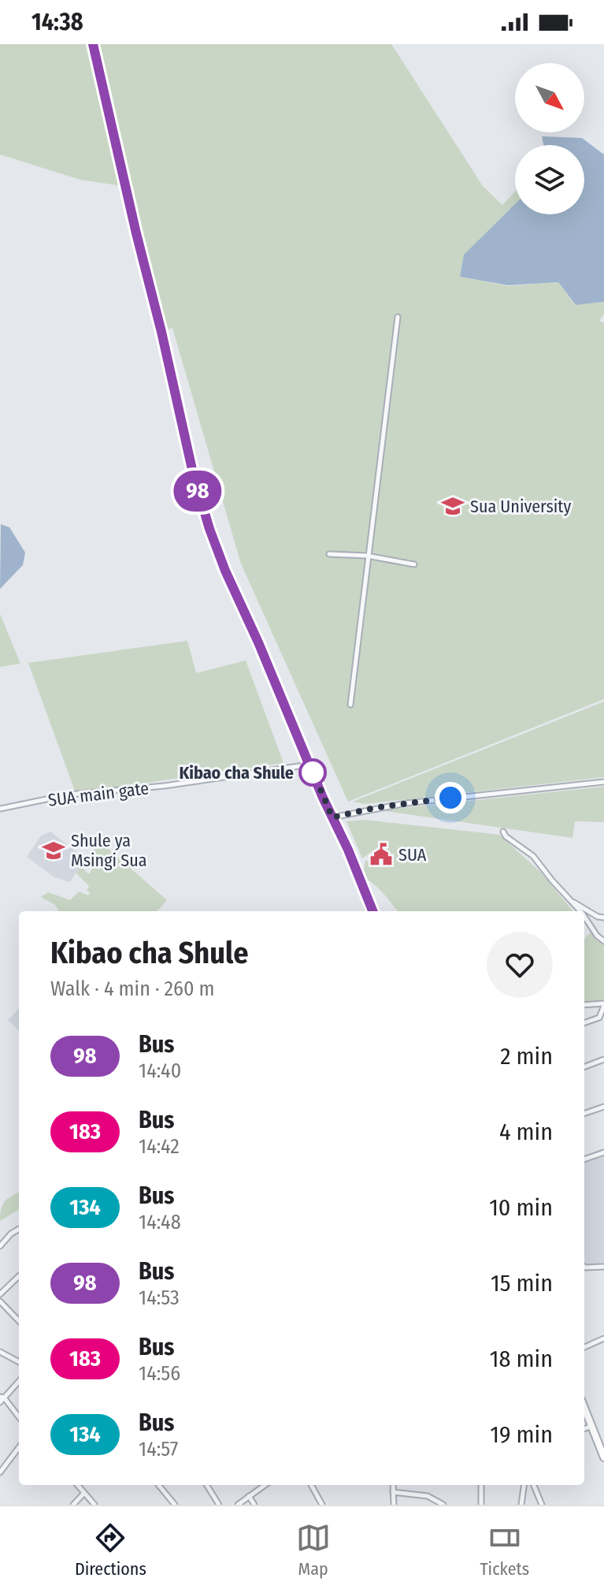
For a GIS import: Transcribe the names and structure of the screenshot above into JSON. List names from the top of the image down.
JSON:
{
  "streets": {
    "street": ["SUA main gate"]
  },
  "places": {
    "school or university": ["Sua University", "Shule ya Msingi Sua"],
    "other": ["Kibao cha Shule"],
    "public building": ["SUA"]
  },
  "lines": ["bus line 98"],
  "north": "bottom right",
  "page": {
    "status": "14:38",
    "on_map": "98",
    "heading": ["Kibao cha Shule", "Walk · 4 min · 260 m"],
    "list": [
      {
        "mark": "98",
        "name": "Bus",
        "note": "14:40",
        "value": "2 min"
      },
      {
        "mark": "183",
        "name": "Bus",
        "note": "14:42",
        "value": "4 min"
      },
      {
        "mark": "134",
        "name": "Bus",
        "note": "14:48",
        "value": "10 min"
      },
      {
        "mark": "98",
        "name": "Bus",
        "note": "14:53",
        "value": "15 min"
      },
      {
        "mark": "183",
        "name": "Bus",
        "note": "14:56",
        "value": "18 min"
      },
      {
        "mark": "134",
        "name": "Bus",
        "note": "14:57",
        "value": "19 min"
      }
    ],
    "tabs": ["Directions", "Map", "Tickets"]
  }
}
